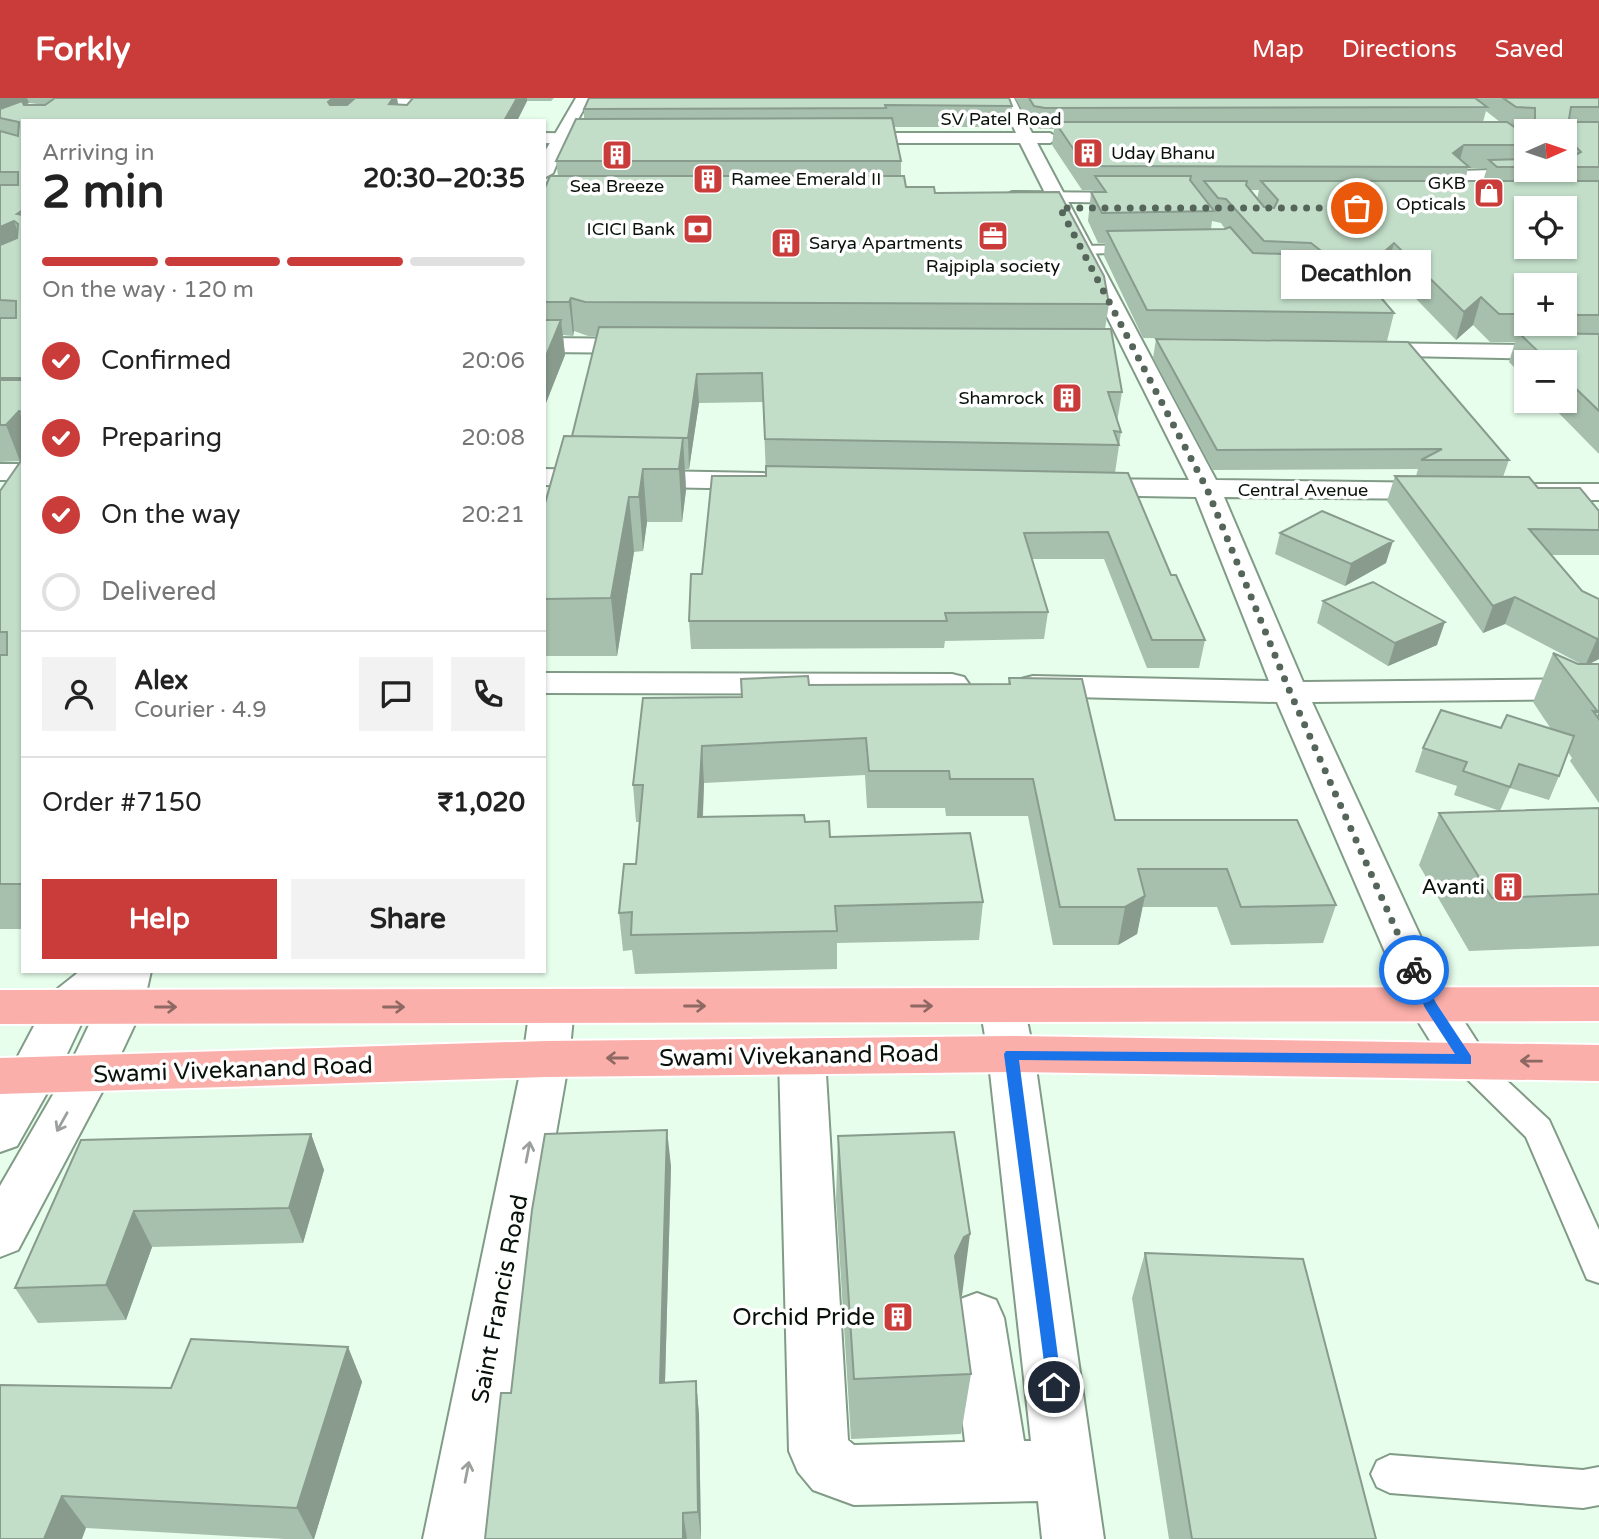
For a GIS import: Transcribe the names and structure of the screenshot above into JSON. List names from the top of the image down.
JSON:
{
  "streets": {
    "main road": ["Swami Vivekanand Road"],
    "street": ["SV Patel Road", "Central Avenue", "Saint Francis Road"]
  },
  "crossings": [
    ["Swami Vivekanand Road", "Saint Francis Road"]
  ],
  "one_way": ["Saint Francis Road"],
  "places": {
    "building": [
      "Uday Bhanu",
      "Sea Breeze",
      "Ramee Emerald II",
      "Sarya Apartments",
      "Shamrock",
      "Avanti",
      "Orchid Pride"
    ],
    "shop": ["GKB Opticals"],
    "other": ["Decathlon"],
    "bank": ["ICICI Bank"],
    "office": ["Rajpipla society"]
  },
  "north": "right",
  "page": {
    "header": "Forkly",
    "nav": ["Map", "Directions", "Saved"],
    "map_buttons": ["+", "−"],
    "heading": ["2 min", "Arriving in", "20:30–20:35"],
    "panel": [
      "Alex",
      "Courier · 4.9",
      "Order #7150",
      "₹1,020"
    ],
    "bar": "On the way · 120 m",
    "bubble": "Decathlon",
    "list": [
      ["Confirmed", "20:06"],
      ["Preparing", "20:08"],
      ["On the way", "20:21"],
      "Delivered"
    ],
    "buttons": ["Help", "Share"]
  }
}
